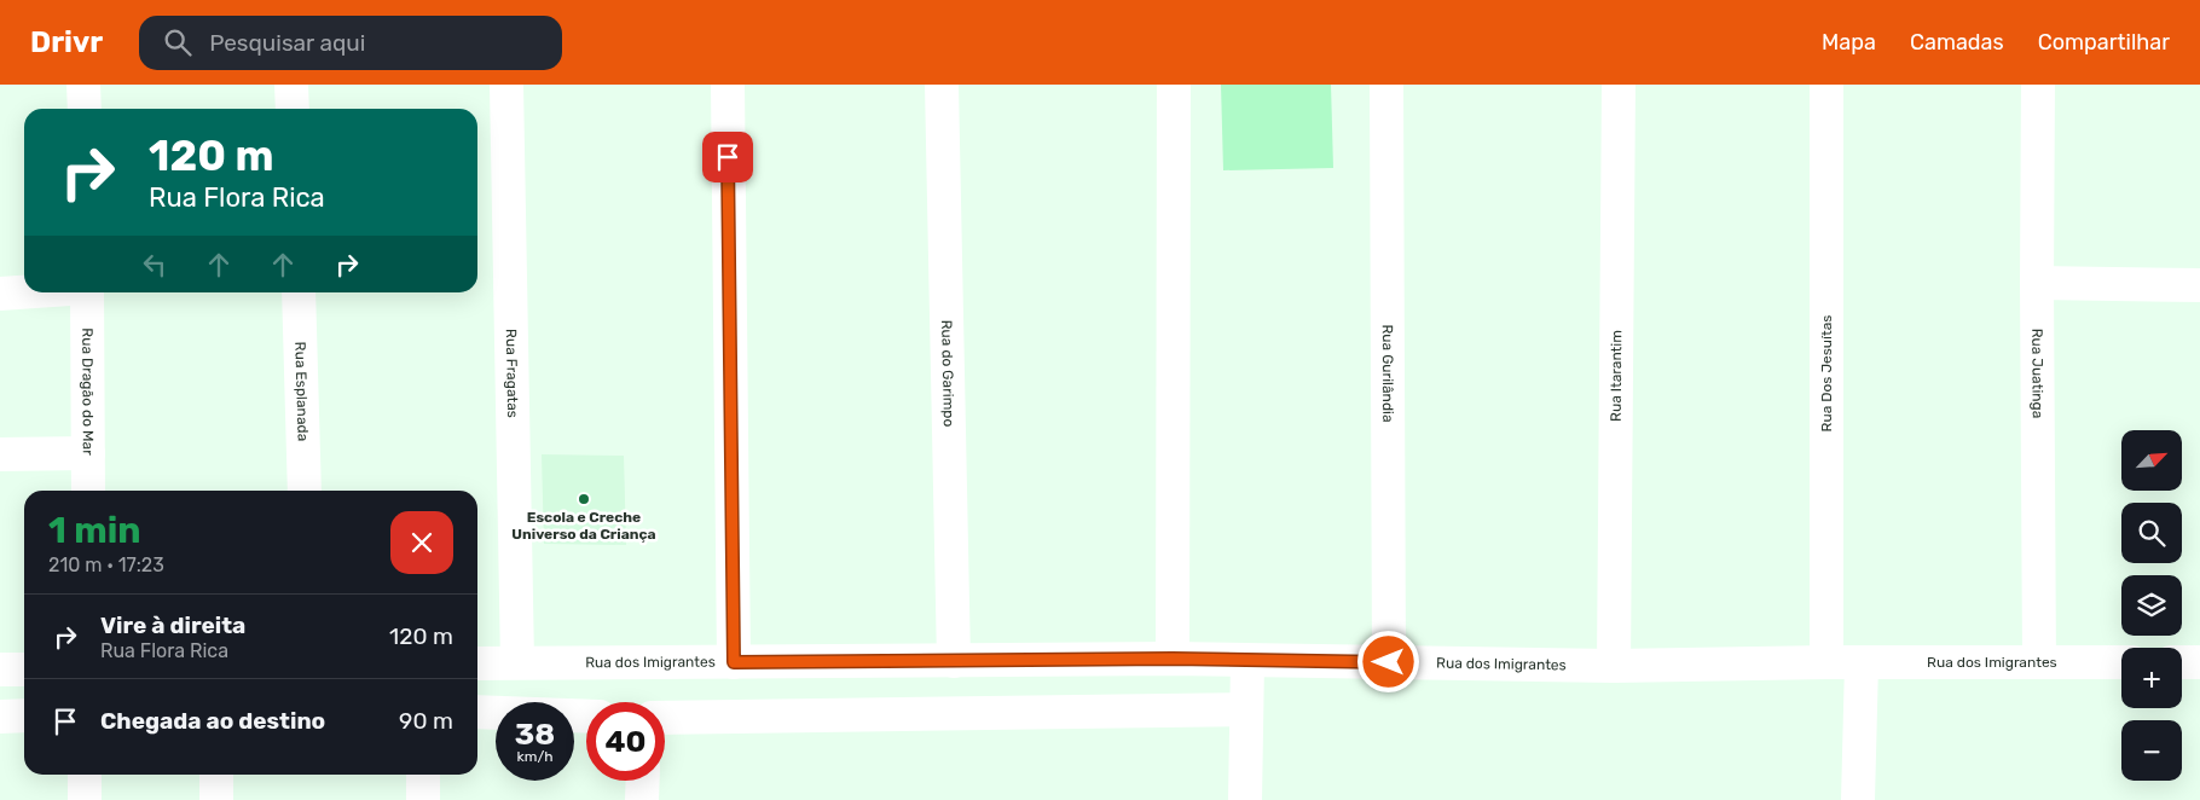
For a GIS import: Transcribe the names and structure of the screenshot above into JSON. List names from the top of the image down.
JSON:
{
  "streets": {
    "street": [
      "Rua Fragatas",
      "Rua do Garimpo",
      "Rua Gurilândia",
      "Rua Dos Jesuítas",
      "Rua Juatinga",
      "Rua Itarantim",
      "Rua Dragão do Mar",
      "Rua Esplanada",
      "Rua dos Imigrantes"
    ]
  },
  "crossings": [
    ["Rua Fragatas", "Rua dos Imigrantes"],
    ["Rua do Garimpo", "Rua dos Imigrantes"],
    ["Rua Gurilândia", "Rua dos Imigrantes"],
    ["Rua Dos Jesuítas", "Rua dos Imigrantes"],
    ["Rua Juatinga", "Rua dos Imigrantes"],
    ["Rua Itarantim", "Rua dos Imigrantes"]
  ],
  "places": ["Escola e Creche Universo da Criança"],
  "north": "top right",
  "page": {
    "header": "Drivr",
    "search": "Pesquisar aqui",
    "nav": ["Mapa", "Camadas", "Compartilhar"],
    "turn": ["120 m", "Rua Flora Rica"],
    "map_buttons": ["+", "−"],
    "heading": ["1 min", "210 m · 17:23"],
    "list": [
      {
        "name": "Vire à direita",
        "note": "Rua Flora Rica",
        "value": "120 m"
      },
      {
        "name": "Chegada ao destino",
        "value": "90 m"
      }
    ],
    "speed": "38 km/h",
    "limit": "40"
  }
}
